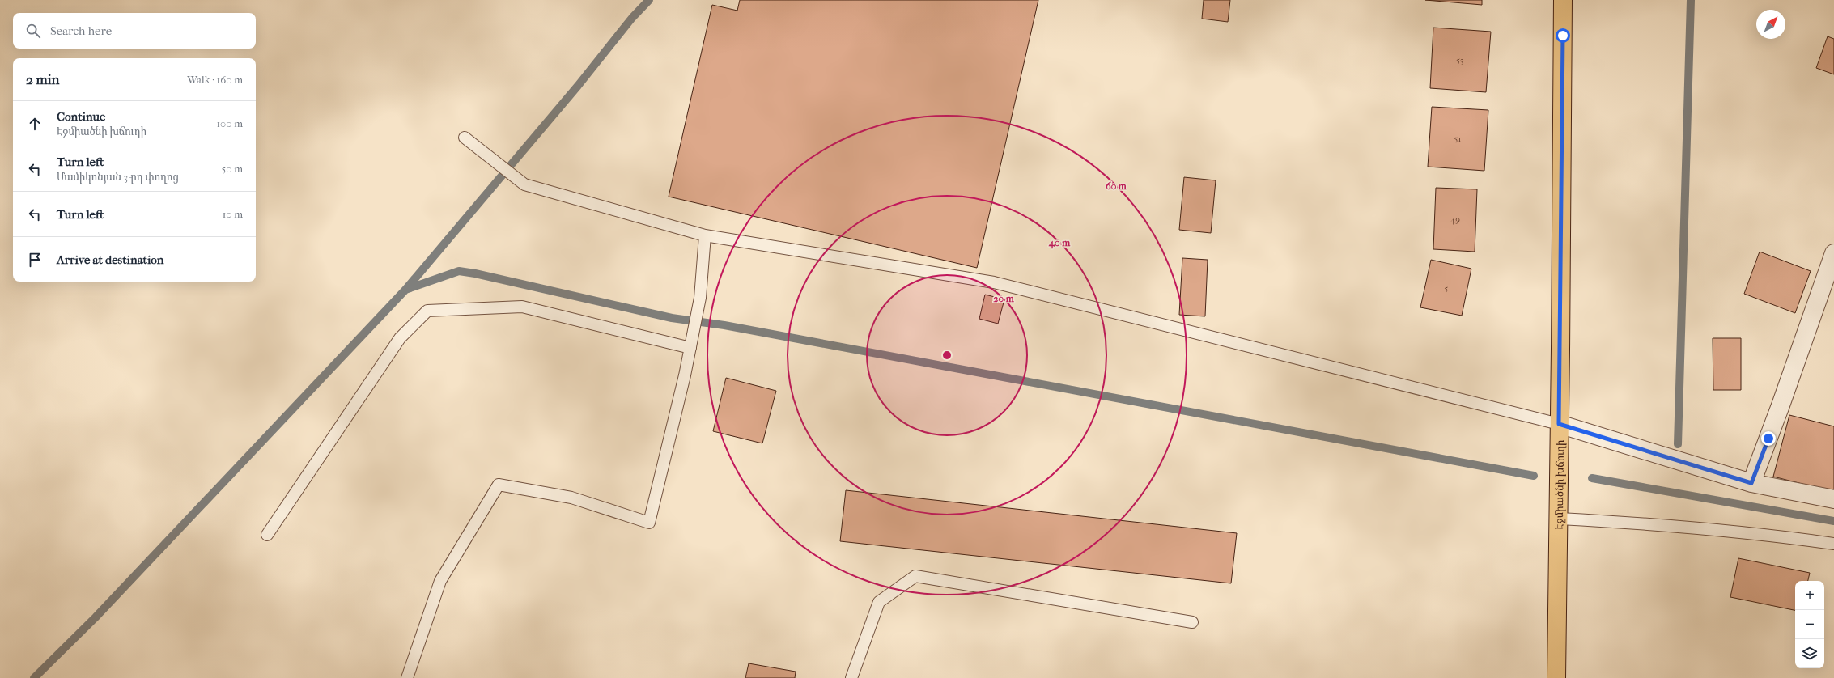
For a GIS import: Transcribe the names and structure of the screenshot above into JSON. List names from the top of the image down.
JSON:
{
  "streets": {
    "main road": ["Էջմիածնի խճուղի"]
  },
  "house_numbers": [
    "53",
    "51",
    "49",
    "5"
  ],
  "north": "top right",
  "page": {
    "search": "Search here",
    "heading": ["2 min", "Walk · 160 m"],
    "list": [
      ["Continue", "Էջմիածնի խճուղի", "100 m"],
      ["Turn left", "Մամիկոնյան 3-րդ փողոց", "50 m"],
      ["Turn left", "10 m"],
      "Arrive at destination"
    ],
    "map_buttons": ["+", "−"]
  },
  "rings": ["60 m", "40 m", "20 m"]
}
